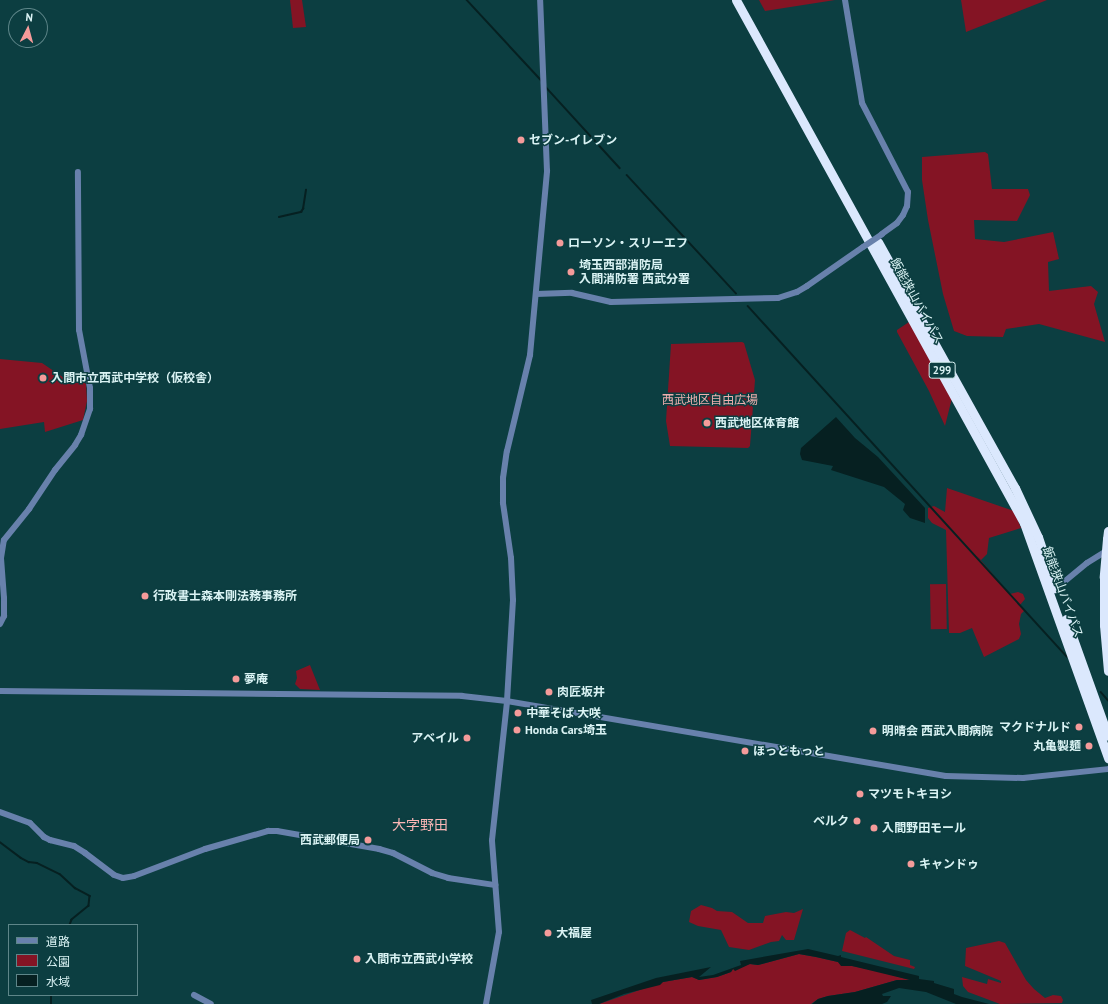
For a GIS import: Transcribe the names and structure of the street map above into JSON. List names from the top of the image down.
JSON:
{
  "streets": {
    "highway": ["飯能狭山バイパス", "299"]
  },
  "districts": ["大字野田"],
  "parks": ["西武地区自由広場"],
  "places": [
    "セブン-イレブン",
    "ローソン・スリーエフ",
    "埼玉西部消防局 入間消防署 西武分署",
    "入間市立西武中学校（仮校舎）",
    "西武地区体育館",
    "行政書士森本剛法務事務所",
    "夢庵",
    "肉匠坂井",
    "中華そば 大咲",
    "マクドナルド",
    "Honda Cars埼玉",
    "明晴会 西武入間病院",
    "アベイル",
    "丸亀製麺",
    "ほっともっと",
    "マツモトキヨシ",
    "ベルク",
    "入間野田モール",
    "西武郵便局",
    "キャンドゥ",
    "大福屋",
    "入間市立西武小学校"
  ],
  "legend": ["道路", "公園", "水域"],
  "north": "top"
}
